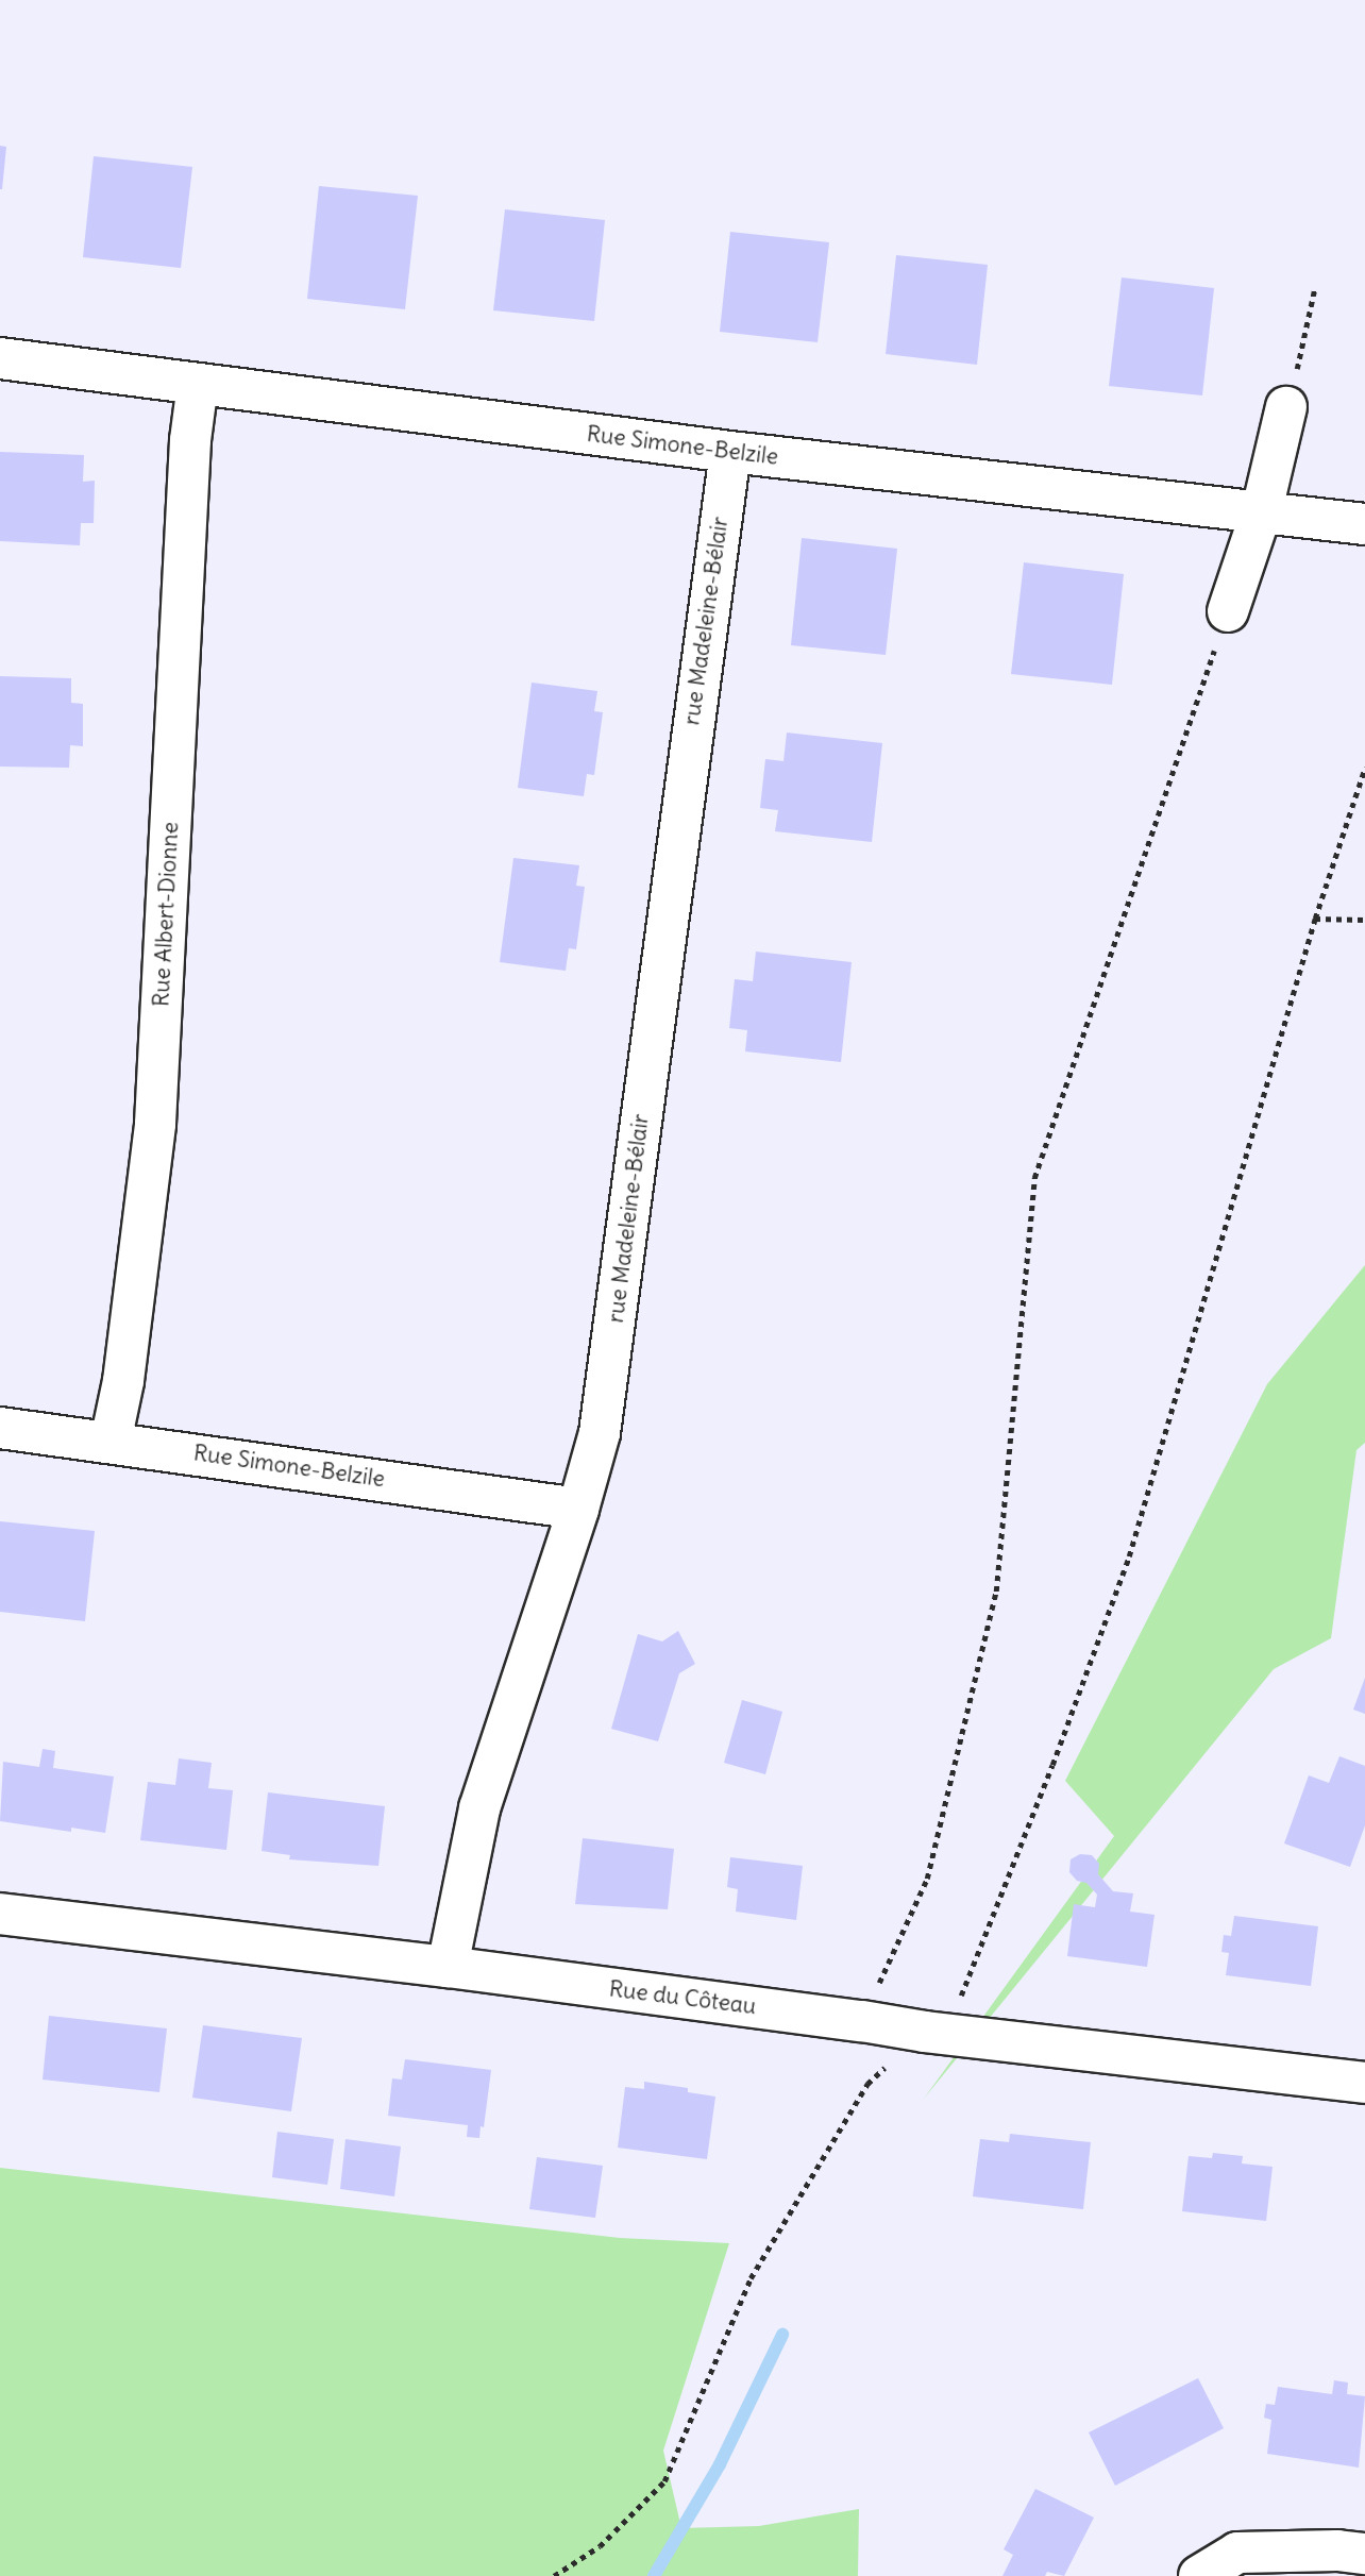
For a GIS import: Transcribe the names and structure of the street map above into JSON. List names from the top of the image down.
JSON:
{
  "streets": {
    "street": [
      "Rue Simone-Belzile",
      "rue Madeleine-Bélair",
      "Rue Albert-Dionne",
      "Rue du Côteau"
    ]
  },
  "crossings": [
    ["Rue Simone-Belzile", "rue Madeleine-Bélair"],
    ["Rue Simone-Belzile", "Rue Albert-Dionne"],
    ["rue Madeleine-Bélair", "Rue du Côteau"]
  ]
}
